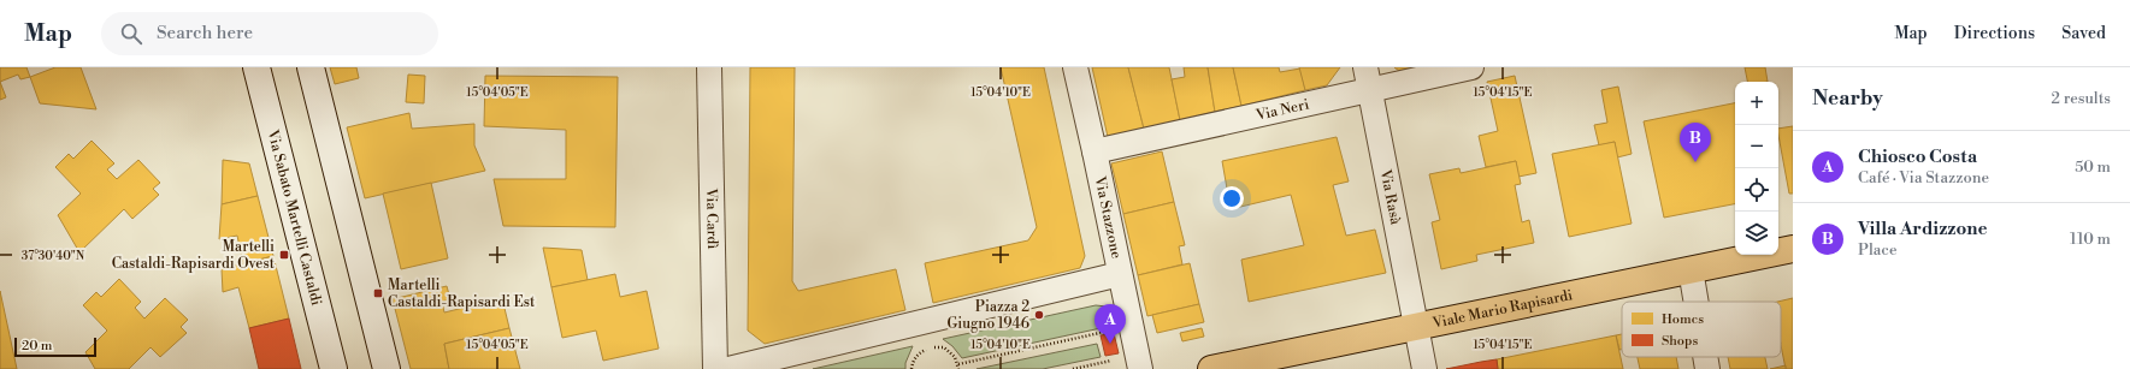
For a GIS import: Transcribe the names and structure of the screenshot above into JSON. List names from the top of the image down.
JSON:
{
  "streets": {
    "main road": ["Via Sabato Martelli Castaldi", "Viale Mario Rapisardi"],
    "street": [
      "Via Neri",
      "Via Rasà",
      "Via Stazzone",
      "Via Cardì"
    ]
  },
  "crossings": [
    ["Via Neri", "Via Rasà"],
    ["Via Neri", "Via Stazzone"],
    ["Via Rasà", "Viale Mario Rapisardi"]
  ],
  "places": {
    "transit": ["Martelli Castaldi-Rapisardi Ovest", "Martelli Castaldi-Rapisardi Est"],
    "other": ["Piazza 2 Giugno 1946"]
  },
  "legend": ["Homes", "Shops"],
  "scale_bar": "20 m",
  "page": {
    "header": "Map",
    "search": "Search here",
    "nav": ["Map", "Directions", "Saved"],
    "heading": ["Nearby", "2 results"],
    "map_buttons": ["+", "−"],
    "pins": ["B", "A"],
    "list": [
      {
        "mark": "A",
        "name": "Chiosco Costa",
        "note": "Café · Via Stazzone",
        "value": "50 m"
      },
      {
        "mark": "B",
        "name": "Villa Ardizzone",
        "note": "Place",
        "value": "110 m"
      }
    ],
    "scale": "20 m"
  },
  "coordinates": [
    "15°04'05\"E",
    "15°04'10\"E",
    "15°04'15\"E",
    "37°30'40\"N"
  ]
}
